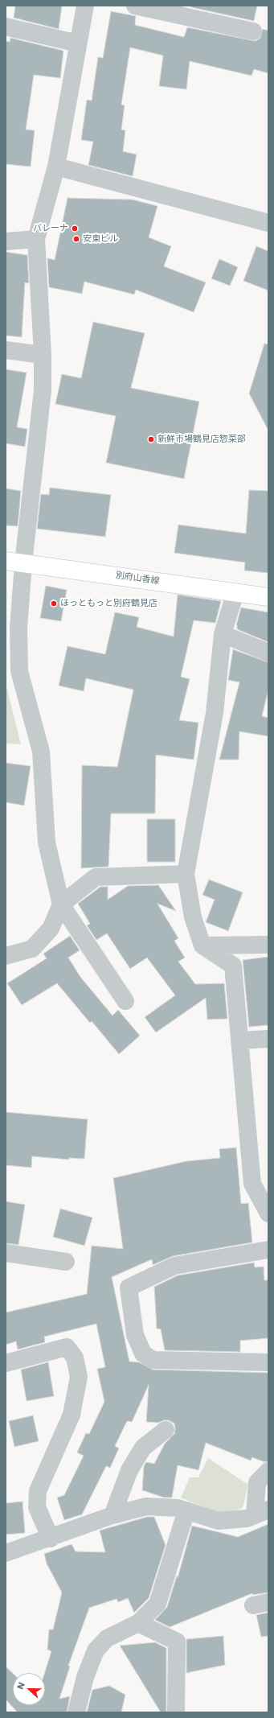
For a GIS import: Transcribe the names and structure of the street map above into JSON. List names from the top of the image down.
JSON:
{
  "streets": {
    "main road": ["別府山香線"]
  },
  "places": [
    "バレーナ",
    "安東ビル",
    "新鮮市場鶴見店惣菜部",
    "ほっともっと別府鶴見店"
  ],
  "north": "left"
}
